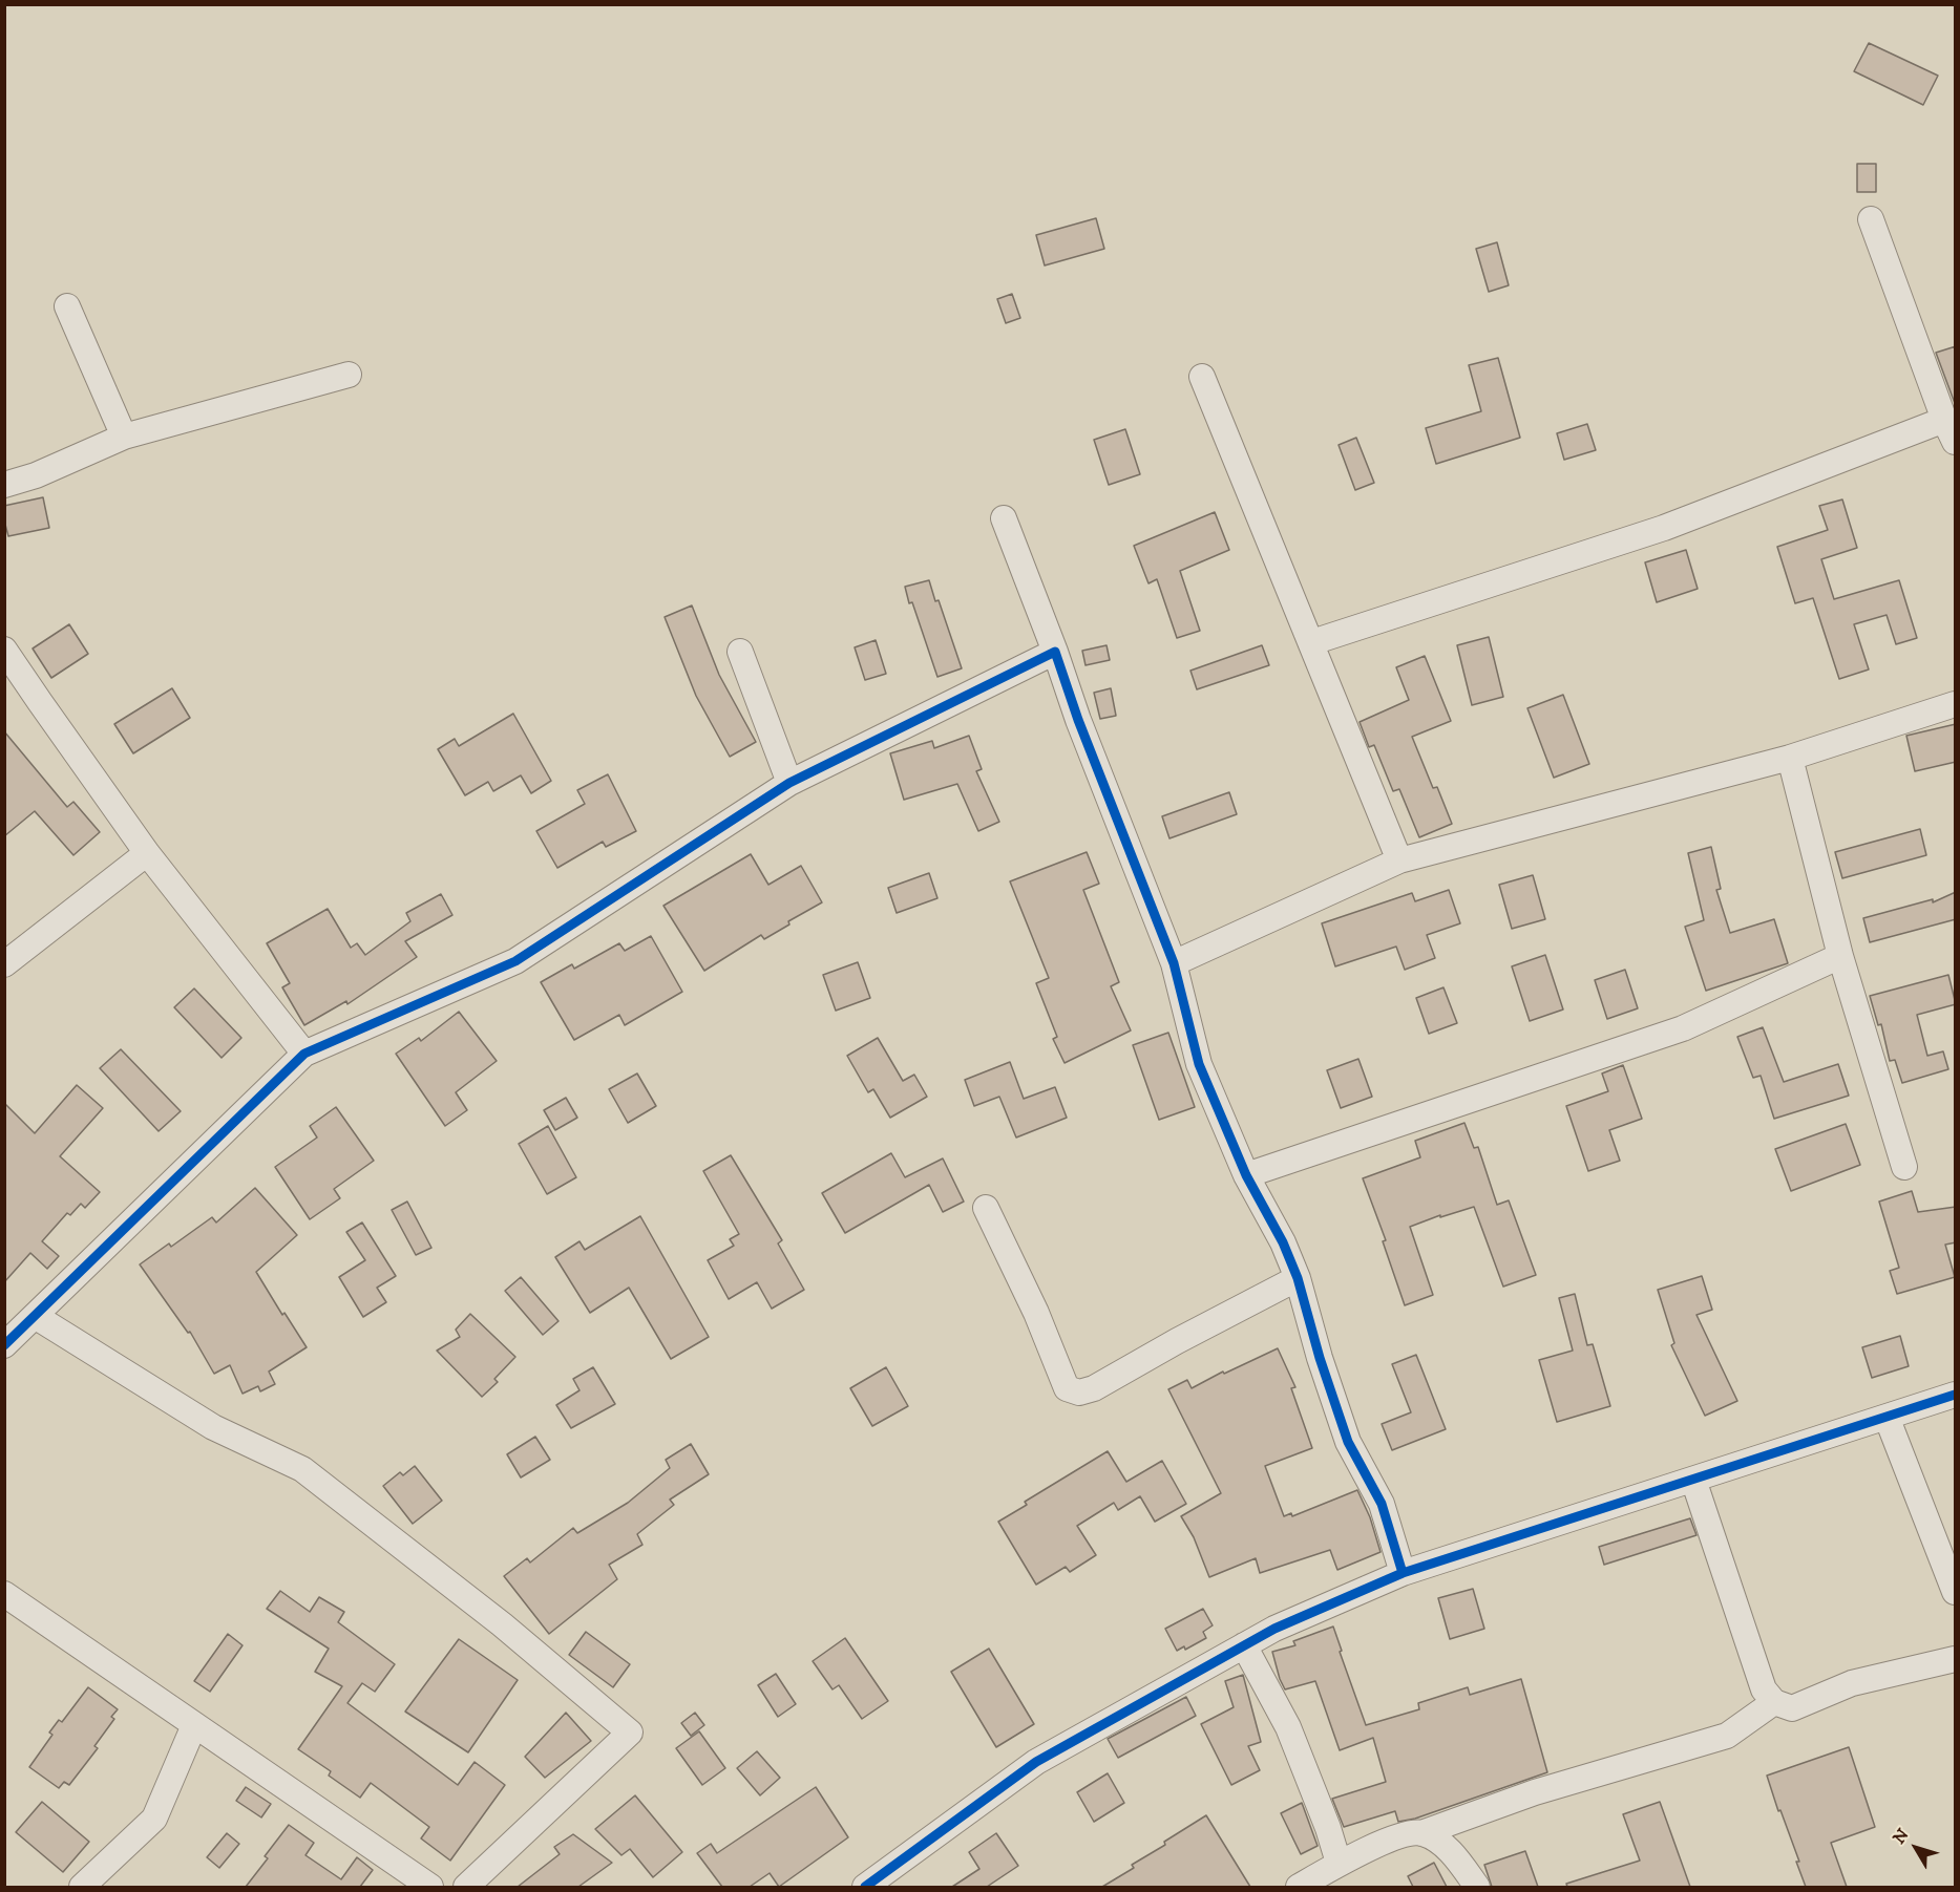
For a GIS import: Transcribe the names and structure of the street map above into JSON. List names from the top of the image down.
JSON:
{
  "north": "top left"
}
